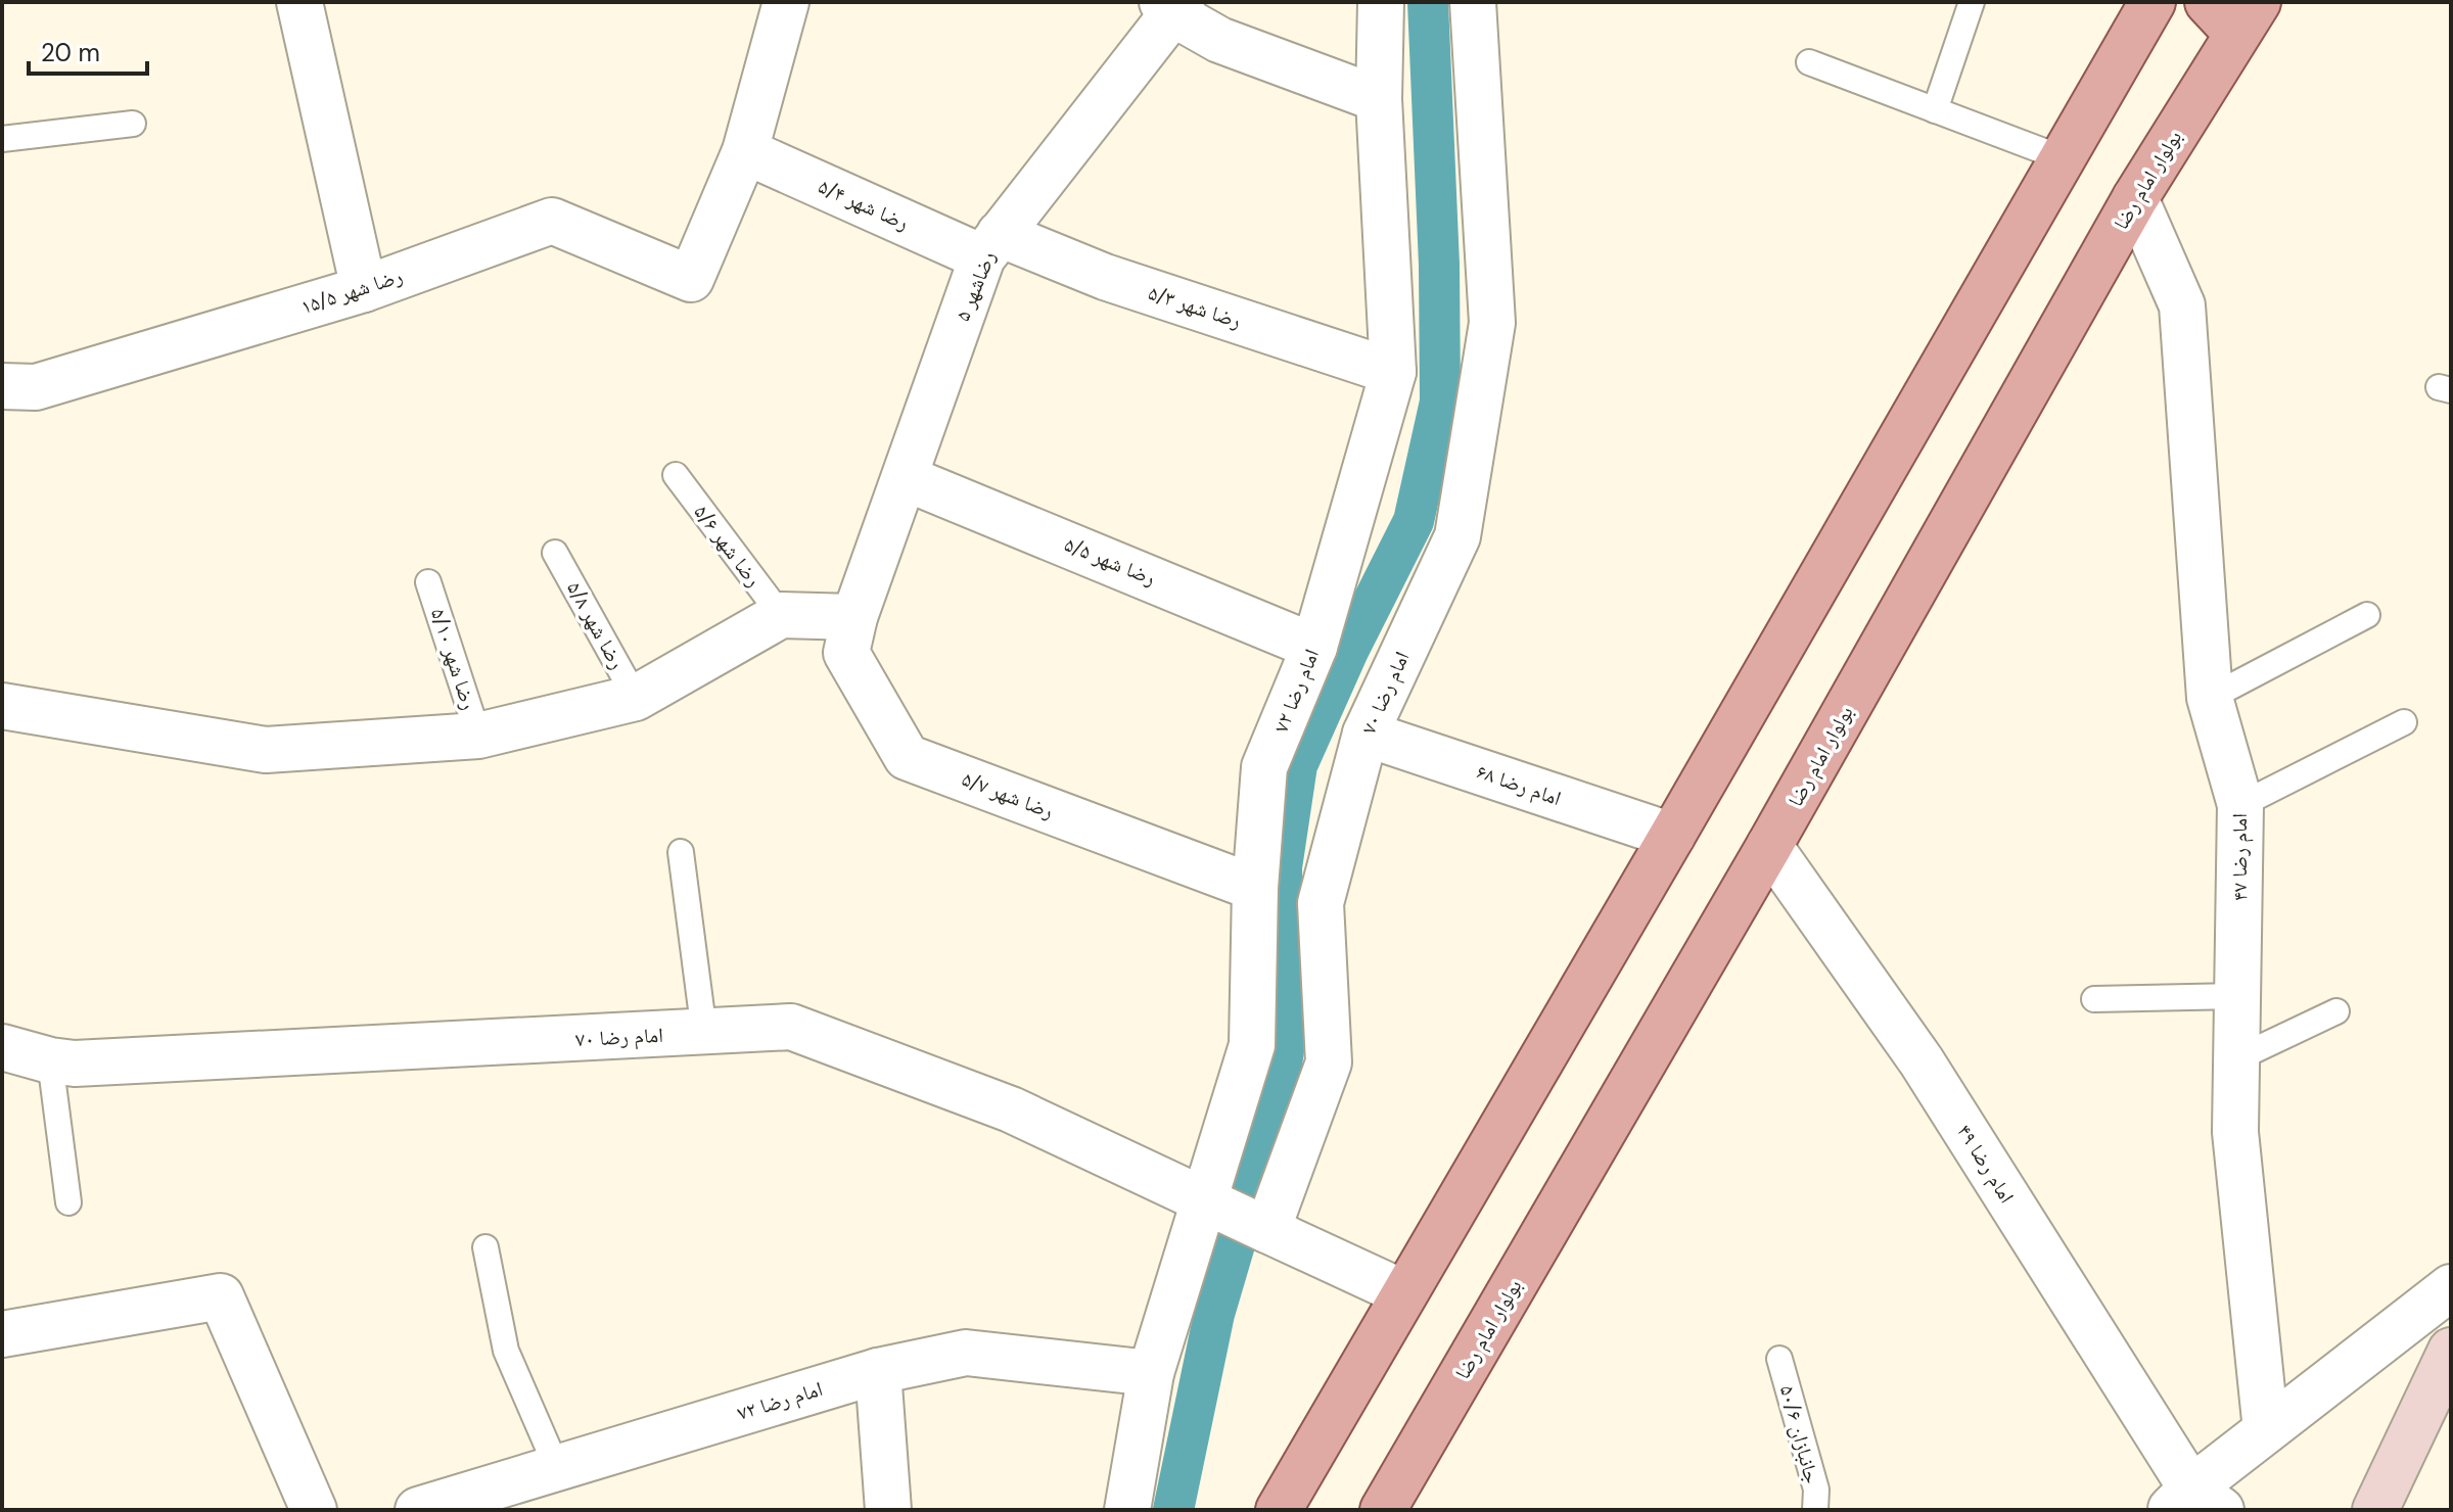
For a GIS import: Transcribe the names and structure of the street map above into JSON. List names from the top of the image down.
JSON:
{
  "streets": {
    "main road": ["بولوار امام رضا"],
    "street": [
      "رضا شهر ۵/۴",
      "رضاشهر ۵",
      "رضا شهر ۱۵/۵",
      "۵/۳ رضا شهر",
      "رضا شهر ۵/۵",
      "امام رضا ۷۲",
      "امام رضا ۷۰",
      "امام رضا ۶۸",
      "رضا شهر ۵/۷",
      "امام رضا ۴۷",
      "امام رضا ۴۹"
    ],
    "lane": [
      "رضا شهر ۵/۶",
      "رضا شهر ۵/۸",
      "رضا شهر ۵/۱۰",
      "جانبازان ۵۰/۶"
    ]
  },
  "crossings": [
    ["بولوار امام رضا", "امام رضا ۴۷"],
    ["بولوار امام رضا", "امام رضا ۴۹"],
    ["رضا شهر ۵/۴", "رضاشهر ۵"],
    ["رضا شهر ۵/۴", "رضا شهر ۱۵/۵"],
    ["رضا شهر ۵/۴", "۵/۳ رضا شهر"],
    ["رضاشهر ۵", "۵/۳ رضا شهر"],
    ["رضاشهر ۵", "رضا شهر ۵/۵"],
    ["رضاشهر ۵", "رضا شهر ۵/۷"],
    ["۵/۳ رضا شهر", "امام رضا ۷۲"],
    ["رضا شهر ۵/۵", "امام رضا ۷۲"],
    ["امام رضا ۷۲", "امام رضا ۷۰"],
    ["امام رضا ۷۲", "رضا شهر ۵/۷"],
    ["امام رضا ۷۰", "امام رضا ۶۸"]
  ],
  "scale_bar": "20 m"
}
